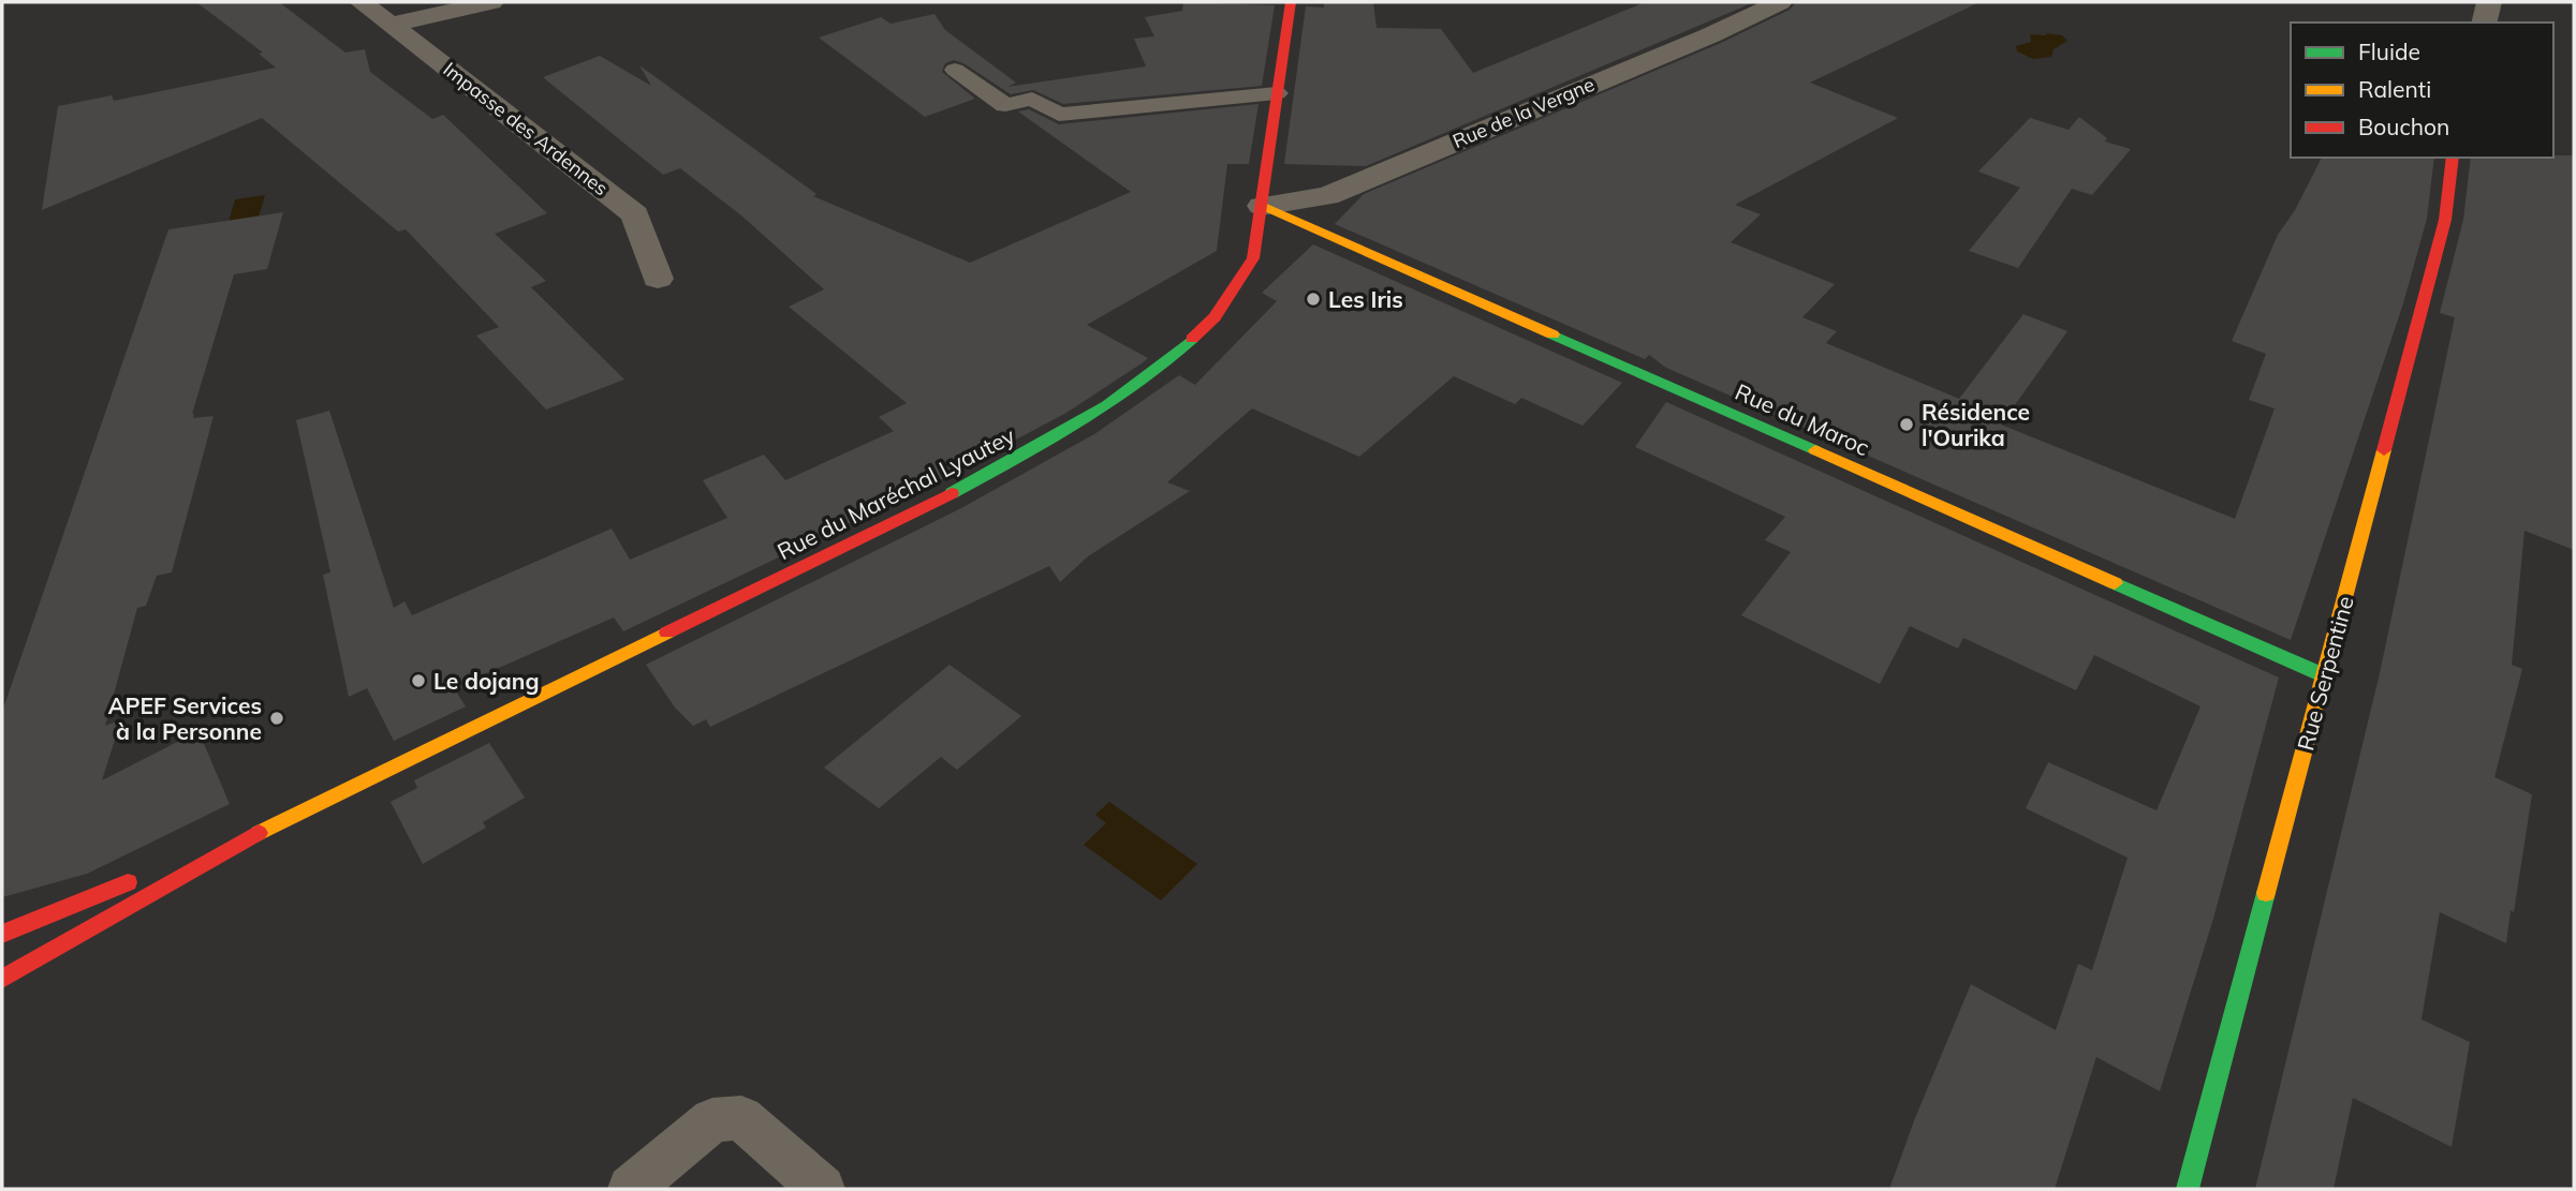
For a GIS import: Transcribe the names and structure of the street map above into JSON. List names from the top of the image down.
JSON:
{
  "streets": {
    "street": [
      "Rue de la Vergne",
      "Impasse des Ardennes",
      "Rue du Maroc",
      "Rue du Maréchal Lyautey",
      "Rue Serpentine"
    ]
  },
  "crossings": [
    ["Rue de la Vergne", "Rue du Maroc"],
    ["Rue de la Vergne", "Rue du Maréchal Lyautey"],
    ["Rue du Maroc", "Rue du Maréchal Lyautey"],
    ["Rue du Maroc", "Rue Serpentine"]
  ],
  "places": [
    "Les Iris",
    "Résidence l'Ourika",
    "Le dojang",
    "APEF Services à la Personne"
  ],
  "legend": ["Fluide", "Ralenti", "Bouchon"]
}
